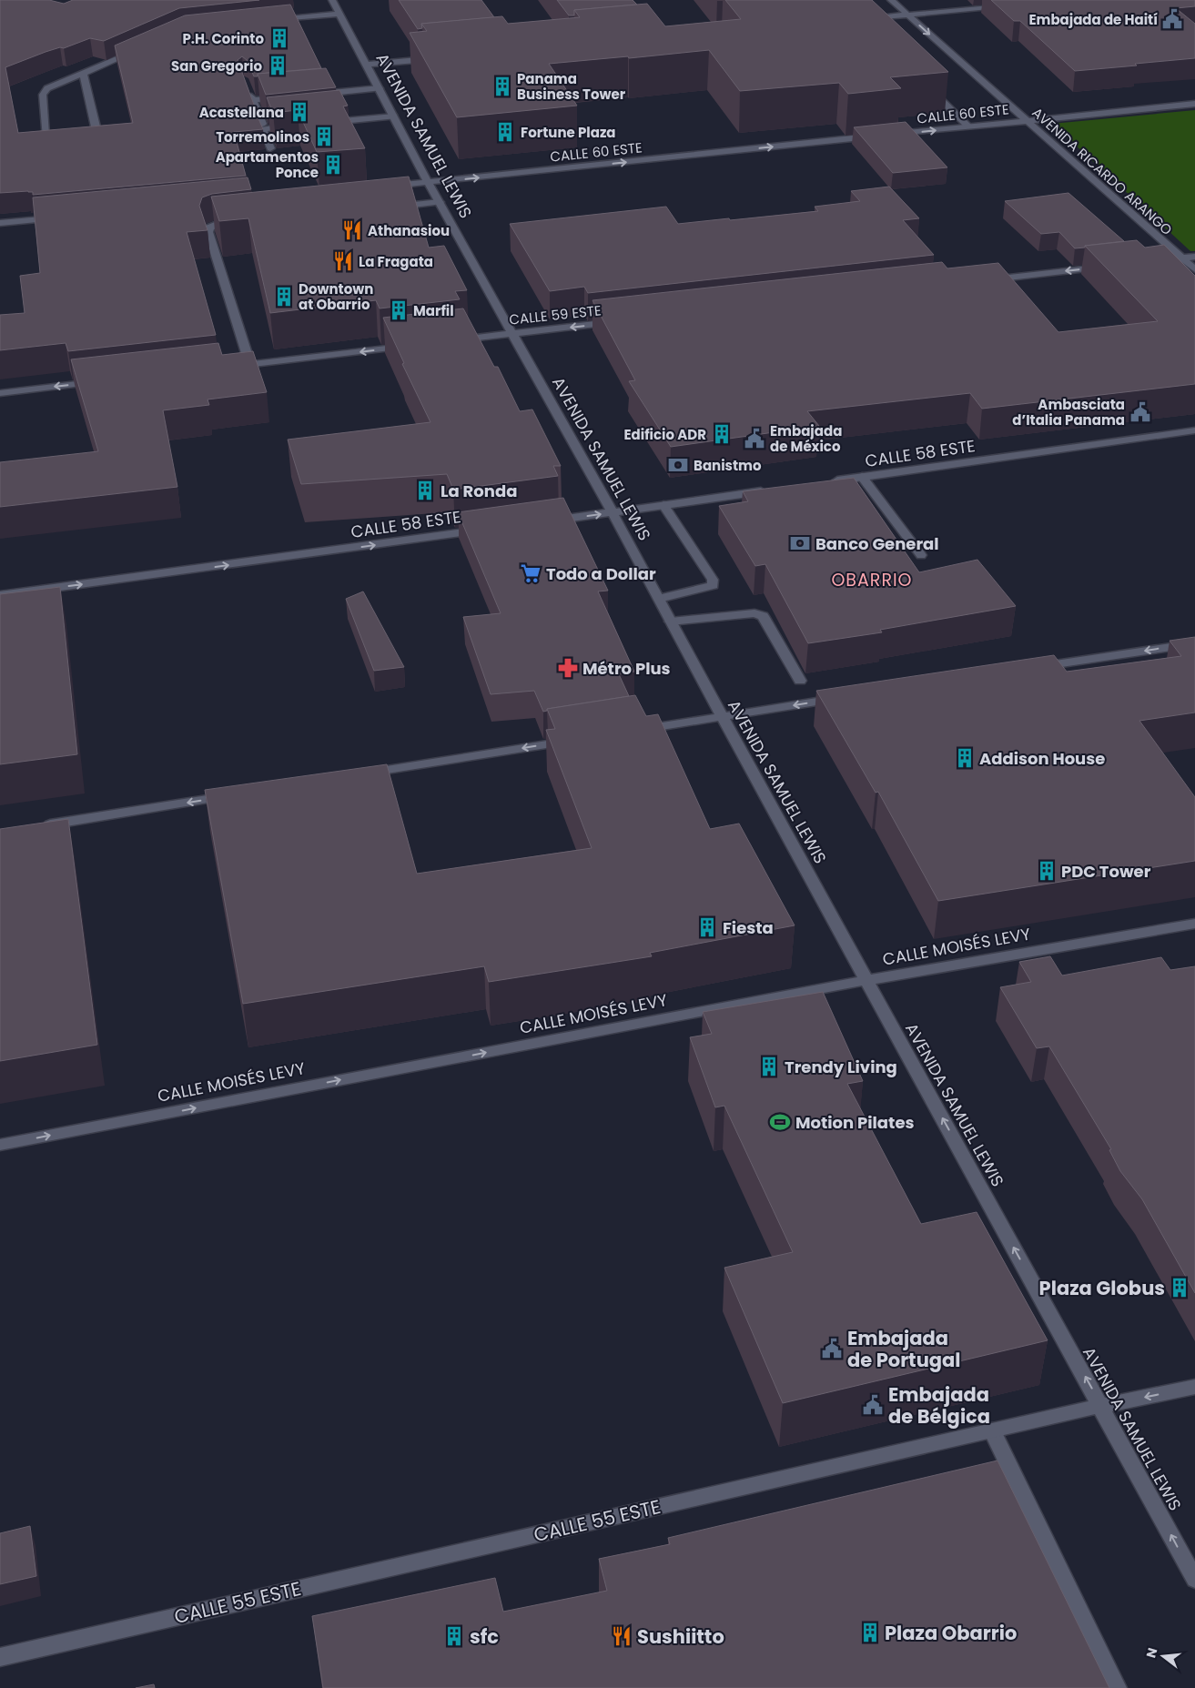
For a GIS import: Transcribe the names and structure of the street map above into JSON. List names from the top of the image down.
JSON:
{
  "streets": {
    "street": [
      "CALLE 60 ESTE",
      "AVENIDA SAMUEL LEWIS",
      "AVENIDA RICARDO ARANGO",
      "CALLE 59 ESTE",
      "CALLE 58 ESTE",
      "CALLE MOISÉS LEVY",
      "CALLE 55 ESTE"
    ]
  },
  "crossings": [
    ["CALLE 60 ESTE", "AVENIDA SAMUEL LEWIS"],
    ["CALLE 60 ESTE", "AVENIDA RICARDO ARANGO"],
    ["AVENIDA SAMUEL LEWIS", "CALLE 59 ESTE"],
    ["AVENIDA SAMUEL LEWIS", "CALLE MOISÉS LEVY"],
    ["AVENIDA SAMUEL LEWIS", "CALLE 55 ESTE"]
  ],
  "one_way": [
    "CALLE 60 ESTE",
    "CALLE 59 ESTE",
    "CALLE 58 ESTE",
    "CALLE MOISÉS LEVY"
  ],
  "districts": ["OBARRIO"],
  "places": {
    "public building": [
      "Embajada de Haití",
      "Ambasciata d’Italia Panama",
      "Embajada de México",
      "Embajada de Portugal",
      "Embajada de Bélgica"
    ],
    "building": [
      "P.H. Corinto",
      "San Gregorio",
      "Panama Business Tower",
      "Acastellana",
      "Fortune Plaza",
      "Torremolinos",
      "Apartamentos Ponce",
      "Downtown at Obarrio",
      "Marfil",
      "Edificio ADR",
      "La Ronda",
      "Addison House",
      "PDC Tower",
      "Fiesta",
      "Trendy Living",
      "Plaza Globus",
      "Plaza Obarrio",
      "sfc"
    ],
    "restaurant": ["Athanasiou", "La Fragata", "Sushiitto"],
    "bank": ["Banistmo", "Banco General"],
    "supermarket": ["Todo a Dollar"],
    "pharmacy": ["Métro Plus"],
    "sports": ["Motion Pilates"]
  },
  "north": "left"
}
